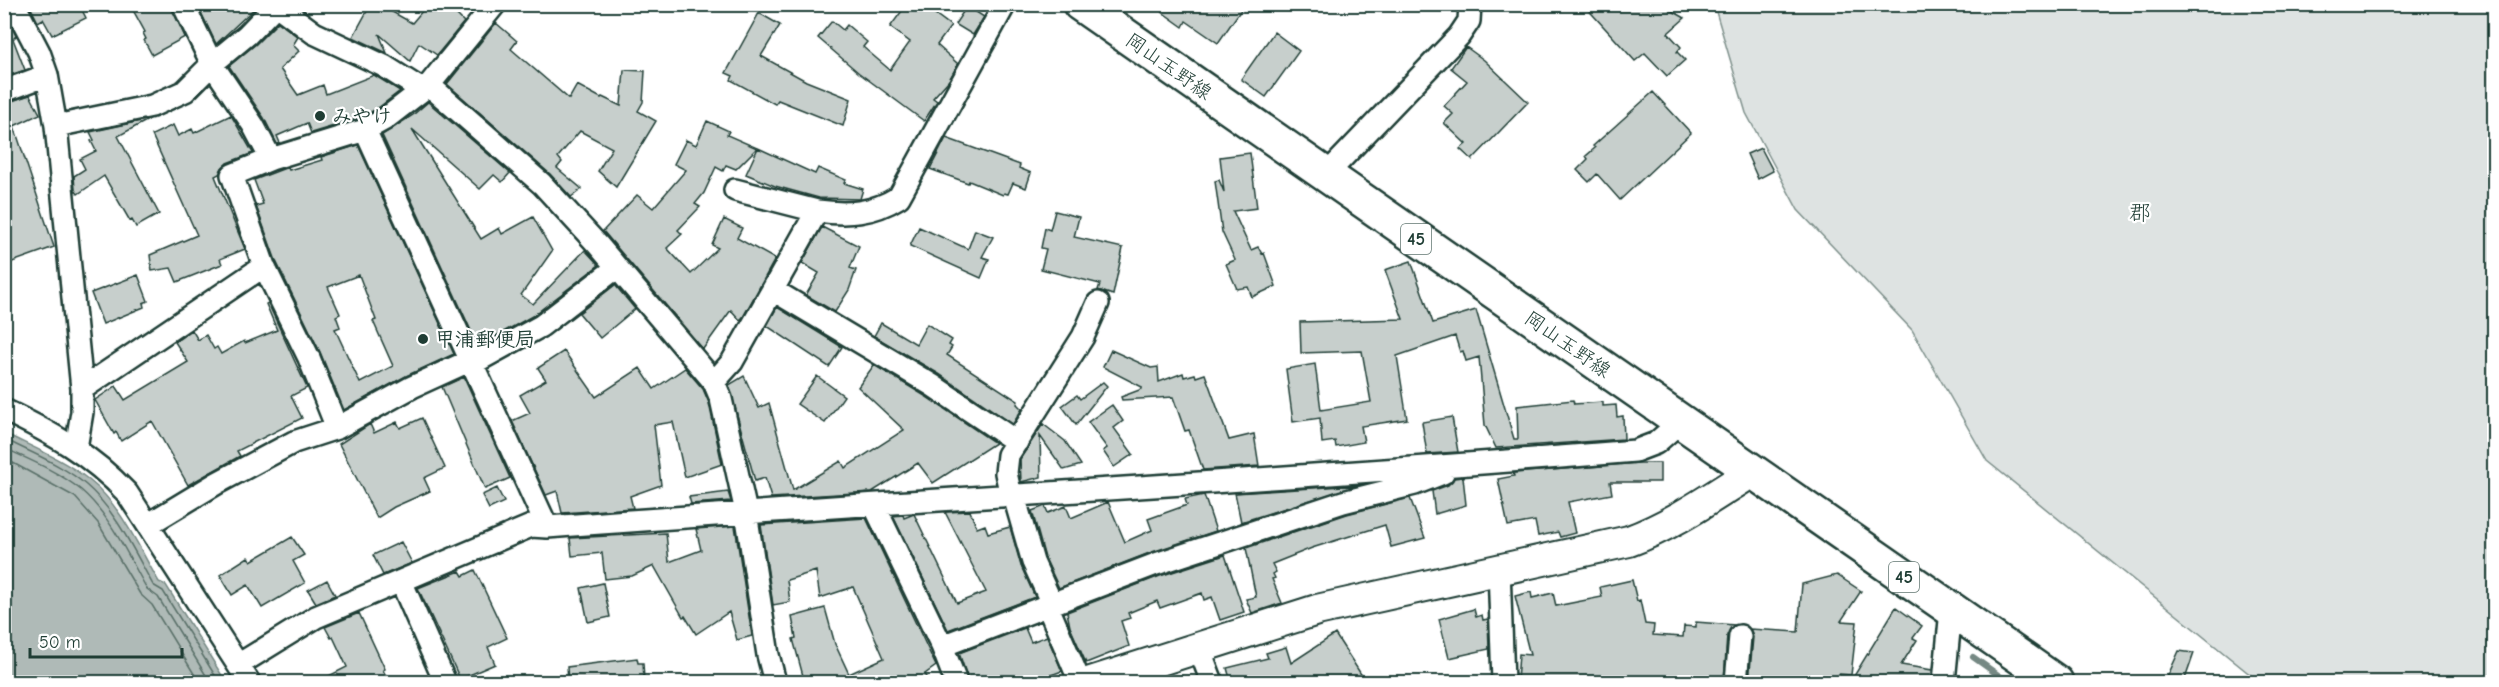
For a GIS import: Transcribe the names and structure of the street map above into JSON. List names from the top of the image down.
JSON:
{
  "streets": {
    "main road": ["岡山玉野線", "45"]
  },
  "districts": ["郡"],
  "places": ["みやけ", "甲浦郵便局"],
  "scale_bar": "50 m"
}
